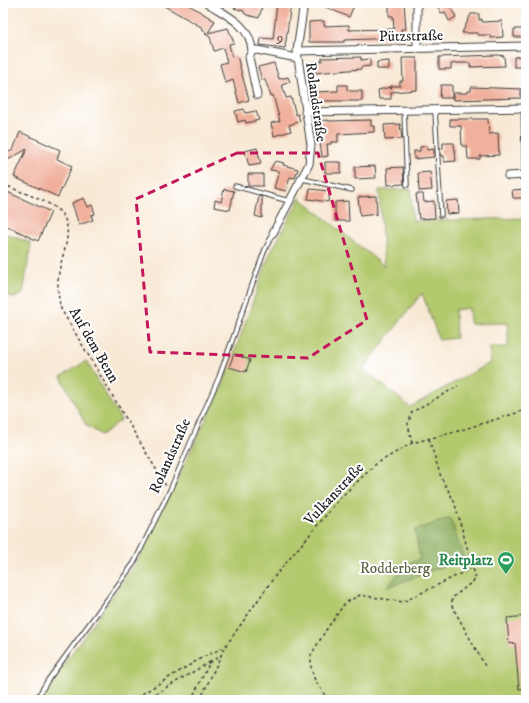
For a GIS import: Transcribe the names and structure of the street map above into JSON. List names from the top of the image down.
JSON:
{
  "streets": {
    "street": ["Pützstraße", "Rolandstraße"],
    "path": ["Auf dem Benn", "Vulkanstraße"]
  },
  "crossings": [
    ["Pützstraße", "Rolandstraße"],
    ["Rolandstraße", "Auf dem Benn"]
  ],
  "parks": ["Rodderberg"],
  "places": {
    "sports": ["Reitplatz"]
  },
  "house_numbers": ["9"]
}
